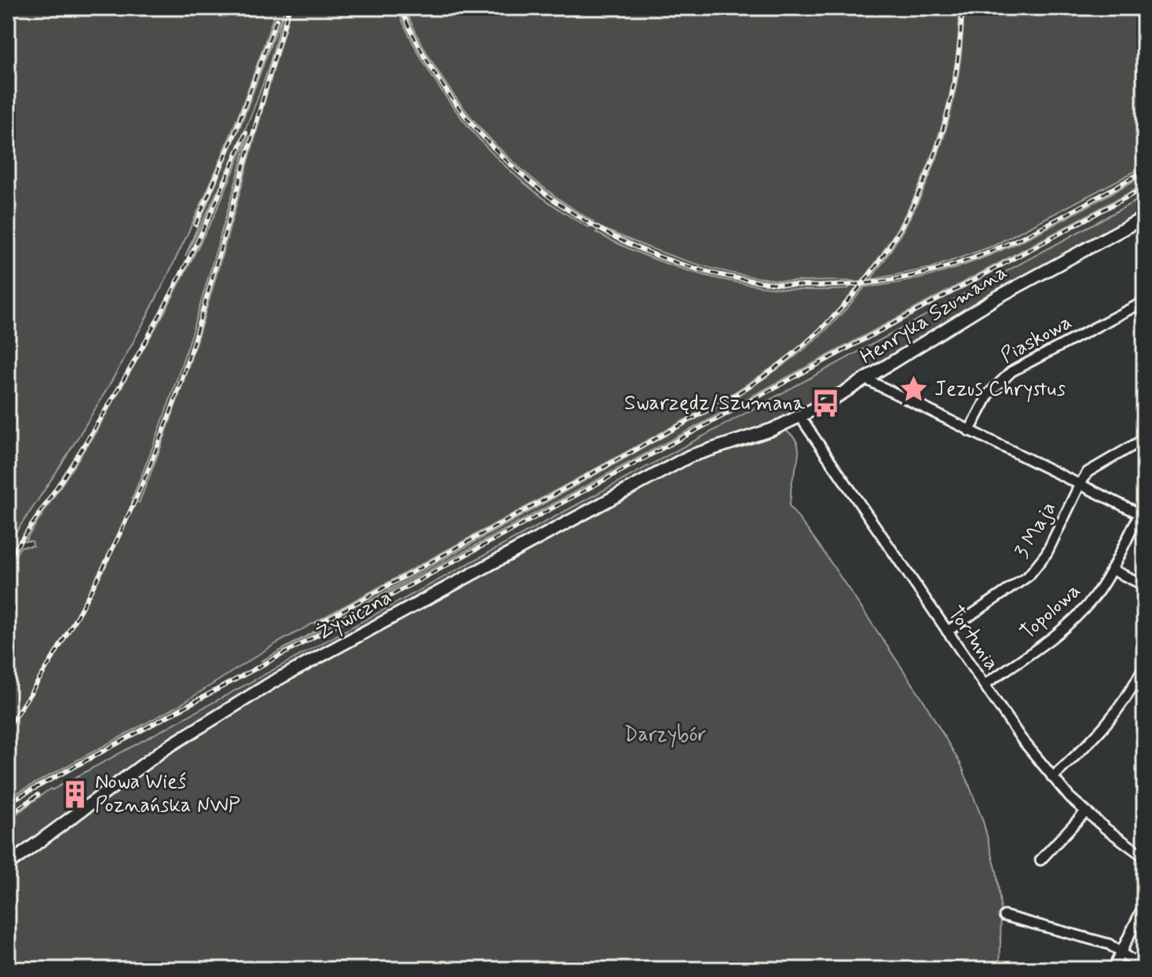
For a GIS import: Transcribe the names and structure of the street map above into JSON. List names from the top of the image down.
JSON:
{
  "streets": {
    "street": [
      "Henryka Szumana",
      "Piaskowa",
      "3 Maja",
      "Topolowa",
      "Żywiczna",
      "Tortunia"
    ]
  },
  "crossings": [
    ["Henryka Szumana", "Żywiczna"],
    ["Henryka Szumana", "Tortunia"],
    ["3 Maja", "Tortunia"],
    ["Topolowa", "Tortunia"]
  ],
  "parks": ["Darzybór"],
  "places": {
    "place": ["Jezus Chrystus"],
    "bus stop": ["Swarzędz/Szumana"],
    "building": ["Nowa Wieś Poznańska NWP"]
  }
}
